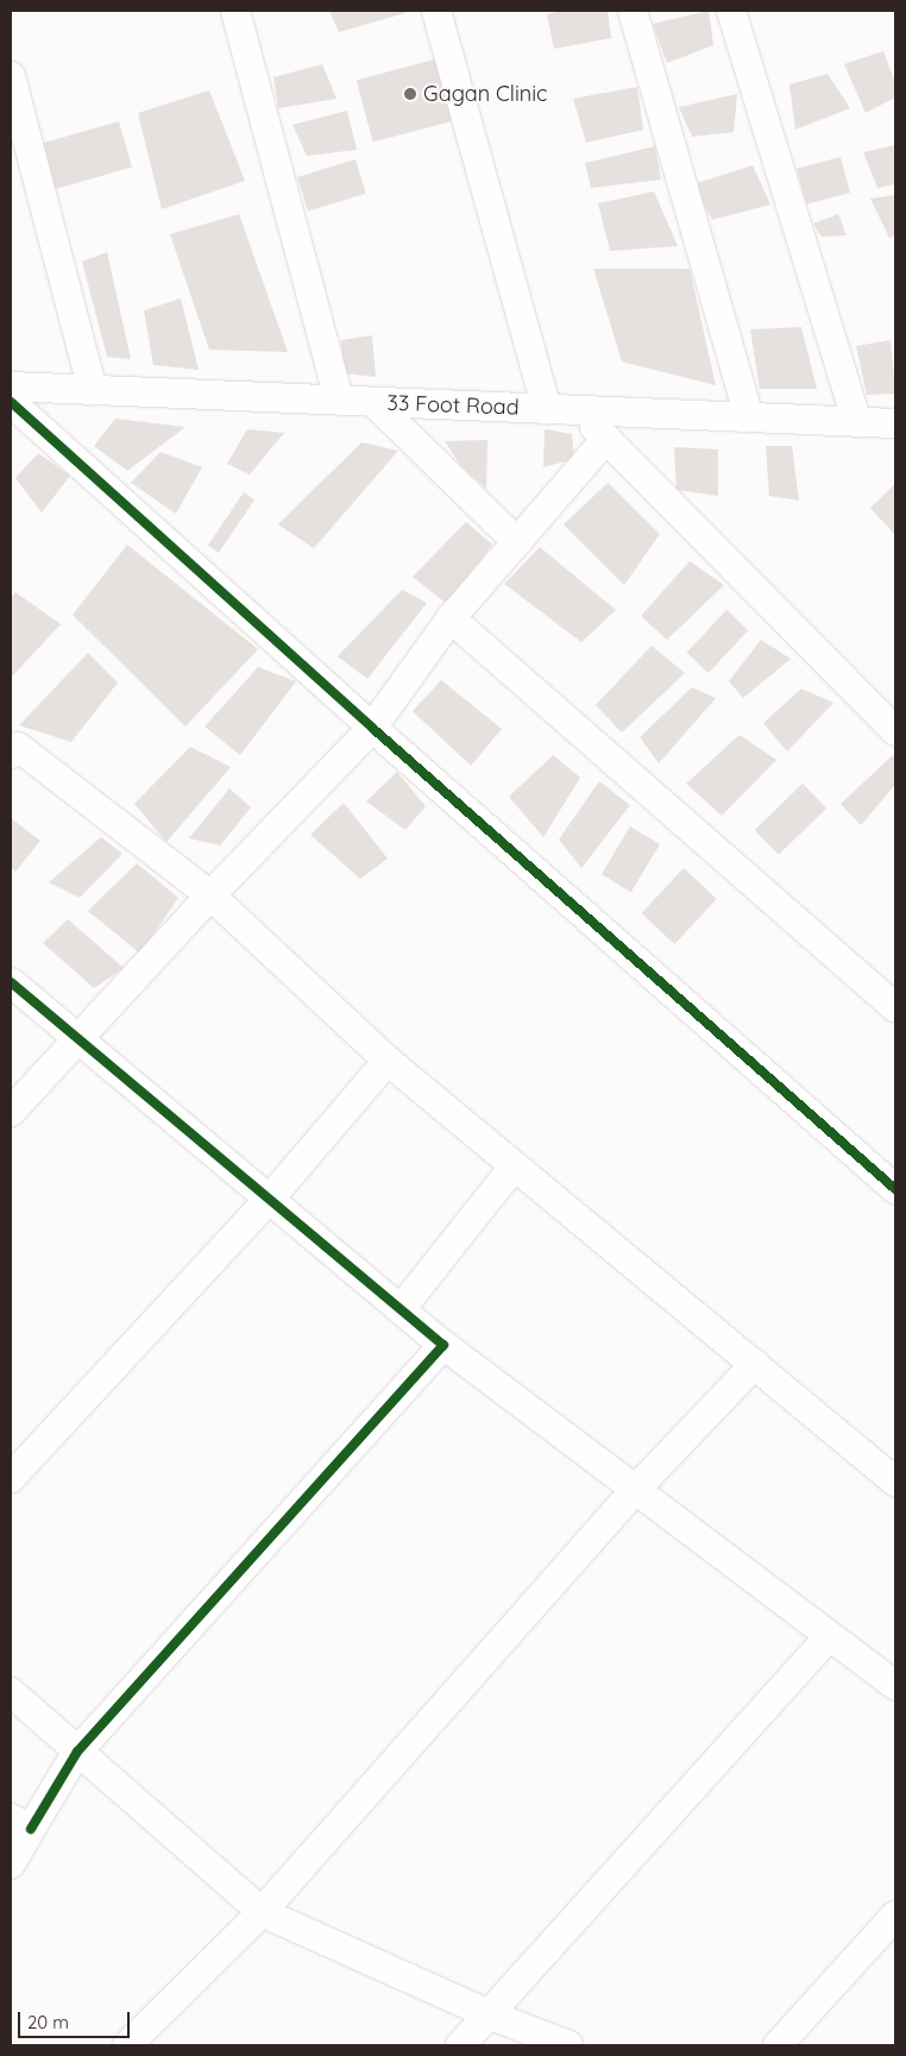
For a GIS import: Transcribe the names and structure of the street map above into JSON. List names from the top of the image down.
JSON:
{
  "streets": {
    "street": ["33 Foot Road"]
  },
  "places": ["Gagan Clinic"],
  "scale_bar": "20 m"
}
